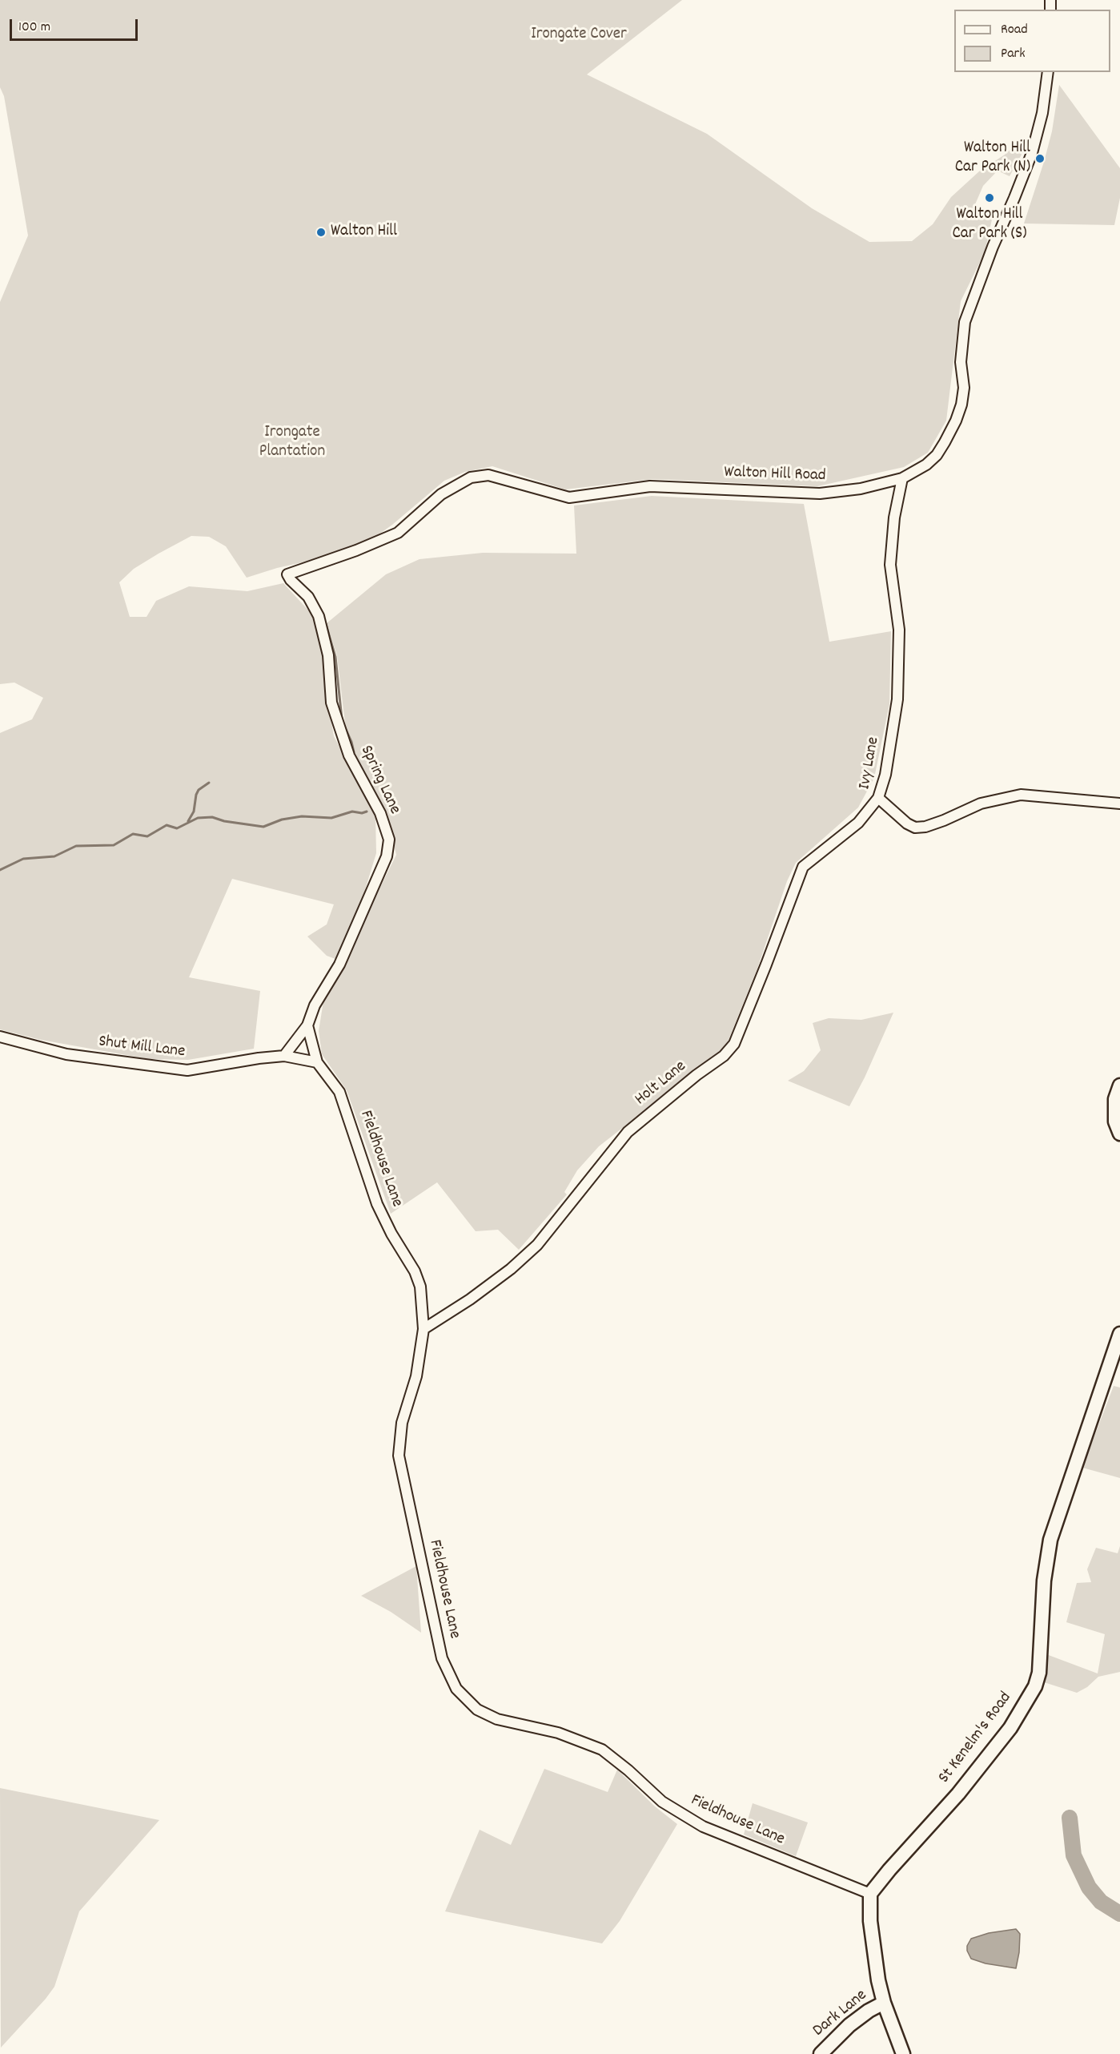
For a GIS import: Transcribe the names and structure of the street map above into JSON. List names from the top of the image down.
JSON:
{
  "streets": {
    "street": [
      "Walton Hill Road",
      "Ivy Lane",
      "Spring Lane",
      "Shut Mill Lane",
      "Holt Lane",
      "Fieldhouse Lane",
      "St Kenelm's Road",
      "Dark Lane"
    ]
  },
  "crossings": [
    ["Walton Hill Road", "Ivy Lane"],
    ["Walton Hill Road", "Spring Lane"],
    ["Ivy Lane", "Holt Lane"],
    ["Spring Lane", "Shut Mill Lane"],
    ["Shut Mill Lane", "Fieldhouse Lane"],
    ["Holt Lane", "Fieldhouse Lane"],
    ["Fieldhouse Lane", "St Kenelm's Road"]
  ],
  "parks": ["Irongate Cover", "Irongate Plantation"],
  "places": ["Walton Hill Car Park (N)", "Walton Hill Car Park (S)", "Walton Hill"],
  "legend": ["Road", "Park"],
  "scale_bar": "100 m"
}
